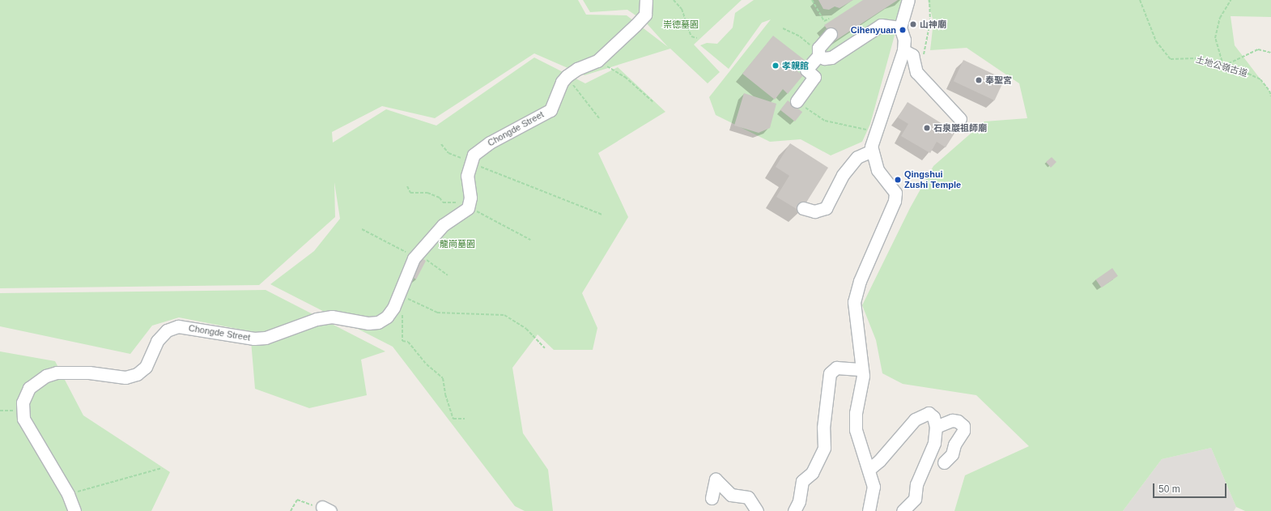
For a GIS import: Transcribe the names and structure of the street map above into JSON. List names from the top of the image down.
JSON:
{
  "streets": {
    "street": ["Chongde Street"],
    "path": ["土地公嶺古道"]
  },
  "parks": ["崇德墓園", "龍崗墓園"],
  "places": [
    "山神廟",
    "Cihenyuan",
    "孝親館",
    "奉聖宮",
    "石泉巖祖師廟",
    "Qingshui Zushi Temple"
  ],
  "scale_bar": "50 m"
}
